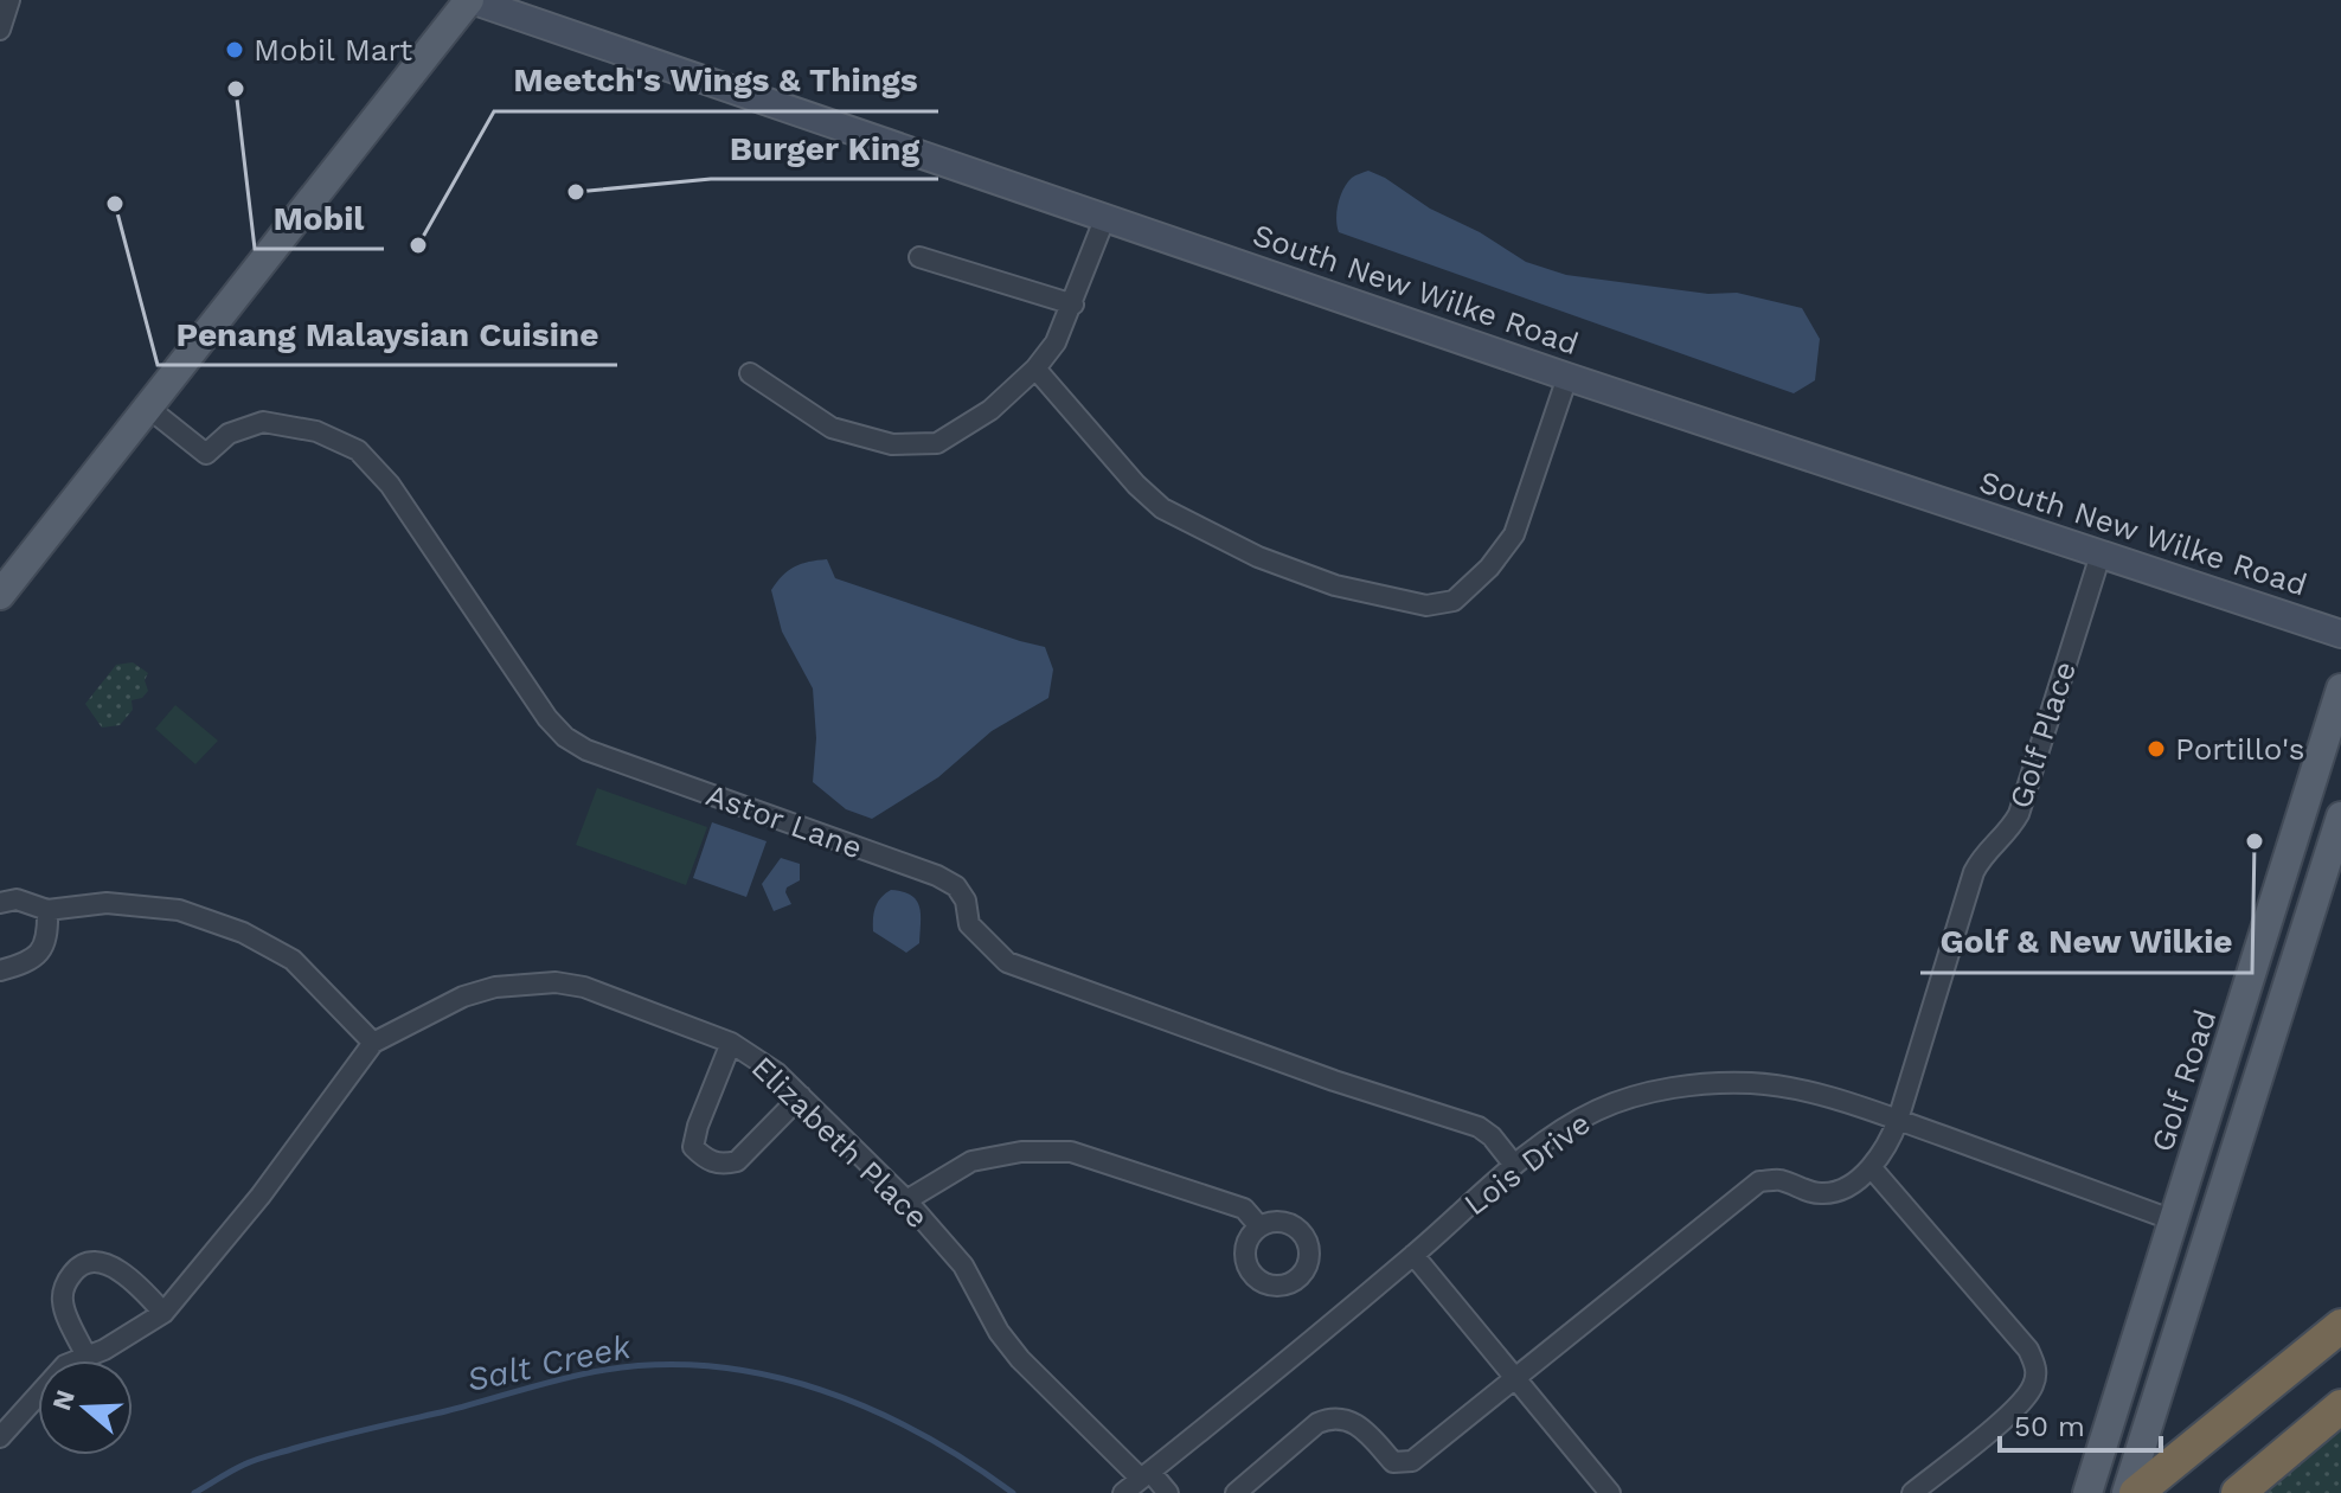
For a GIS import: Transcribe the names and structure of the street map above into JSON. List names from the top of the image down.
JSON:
{
  "streets": {
    "main road": ["South New Wilke Road", "Golf Road"],
    "street": [
      "Golf Place",
      "Astor Lane",
      "Elizabeth Place",
      "Lois Drive"
    ]
  },
  "crossings": [
    ["South New Wilke Road", "Golf Place"],
    ["Golf Place", "Lois Drive"],
    ["Astor Lane", "Lois Drive"],
    ["Golf Road", "Lois Drive"],
    ["Elizabeth Place", "Lois Drive"]
  ],
  "water": ["Salt Creek"],
  "places": [
    "Mobil Mart",
    "Mobil",
    "Burger King",
    "Penang Malaysian Cuisine",
    "Meetch's Wings & Things",
    "Portillo's",
    "Golf & New Wilkie"
  ],
  "scale_bar": "50 m",
  "north": "left"
}
